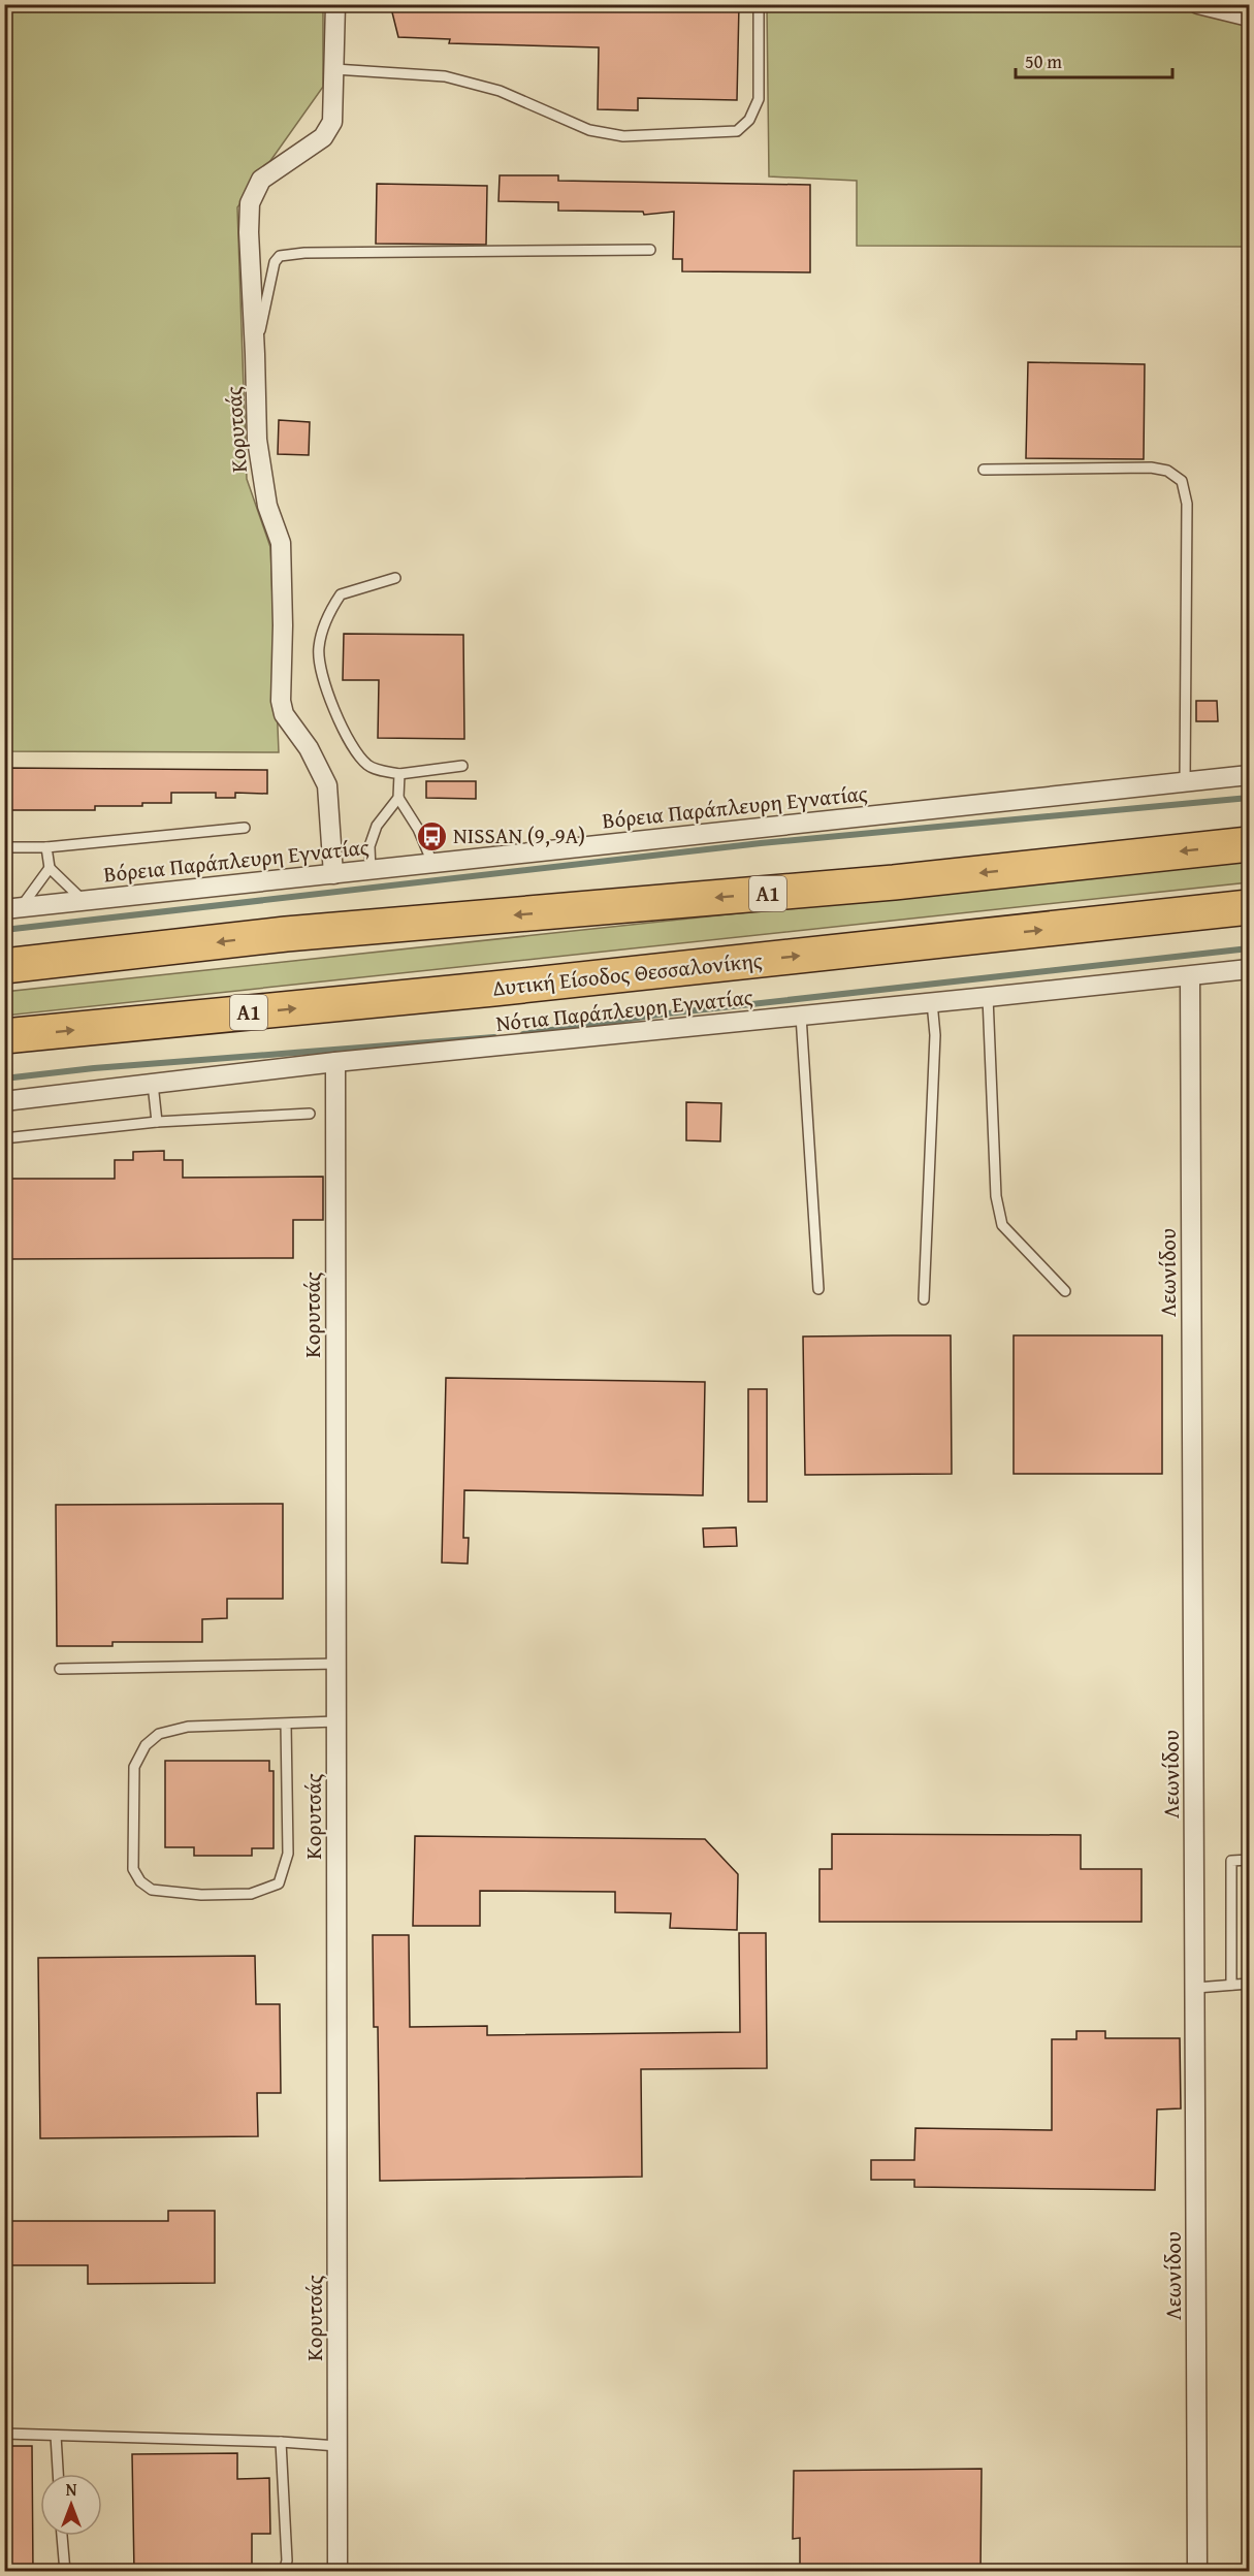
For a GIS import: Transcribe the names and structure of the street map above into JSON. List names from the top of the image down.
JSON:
{
  "streets": {
    "highway": ["Α1", "Δυτική Είσοδος Θεσσαλονίκης"],
    "street": [
      "Κορυτσάς",
      "Βόρεια Παράπλευρη Εγνατίας",
      "Νότια Παράπλευρη Εγνατίας",
      "Λεωνίδου"
    ]
  },
  "crossings": [
    ["Κορυτσάς", "Βόρεια Παράπλευρη Εγνατίας"],
    ["Κορυτσάς", "Νότια Παράπλευρη Εγνατίας"],
    ["Νότια Παράπλευρη Εγνατίας", "Λεωνίδου"]
  ],
  "places": {
    "bus stop": ["NISSAN (9, 9Α)"]
  },
  "scale_bar": "50 m",
  "north": "top"
}
